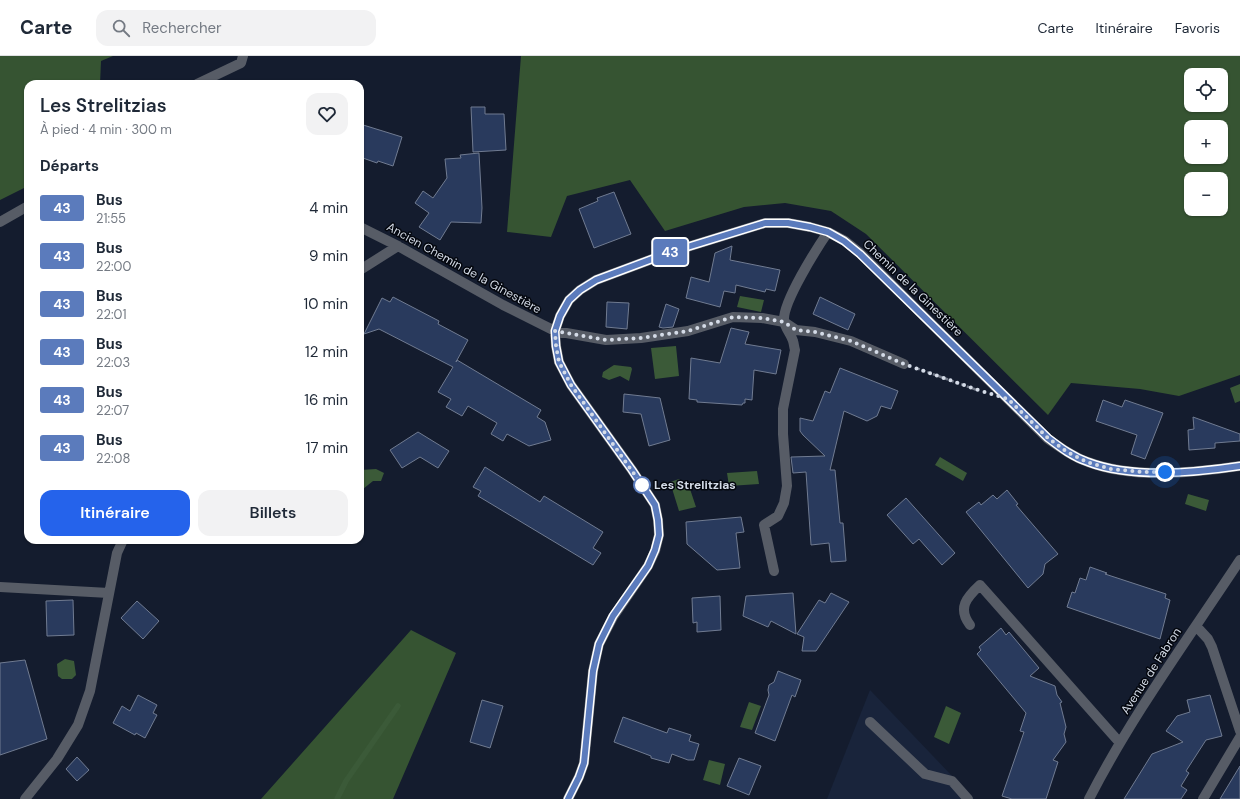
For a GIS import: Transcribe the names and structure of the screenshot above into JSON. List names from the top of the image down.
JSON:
{
  "streets": {
    "street": ["Ancien Chemin de la Ginestière", "Chemin de la Ginestière", "Avenue de Fabron"]
  },
  "crossings": [
    ["Ancien Chemin de la Ginestière", "Chemin de la Ginestière"]
  ],
  "places": ["Les Strelitzias"],
  "lines": ["bus line 43"],
  "page": {
    "header": "Carte",
    "search": "Rechercher",
    "nav": ["Carte", "Itinéraire", "Favoris"],
    "on_map": "43",
    "map_buttons": ["+", "−"],
    "heading": [
      ["Les Strelitzias", "À pied · 4 min · 300 m"],
      "Départs"
    ],
    "list": [
      {
        "mark": "43",
        "name": "Bus",
        "note": "21:55",
        "value": "4 min"
      },
      {
        "mark": "43",
        "name": "Bus",
        "note": "22:00",
        "value": "9 min"
      },
      {
        "mark": "43",
        "name": "Bus",
        "note": "22:01",
        "value": "10 min"
      },
      {
        "mark": "43",
        "name": "Bus",
        "note": "22:03",
        "value": "12 min"
      },
      {
        "mark": "43",
        "name": "Bus",
        "note": "22:07",
        "value": "16 min"
      },
      {
        "mark": "43",
        "name": "Bus",
        "note": "22:08",
        "value": "17 min"
      }
    ],
    "buttons": ["Itinéraire", "Billets"]
  }
}
